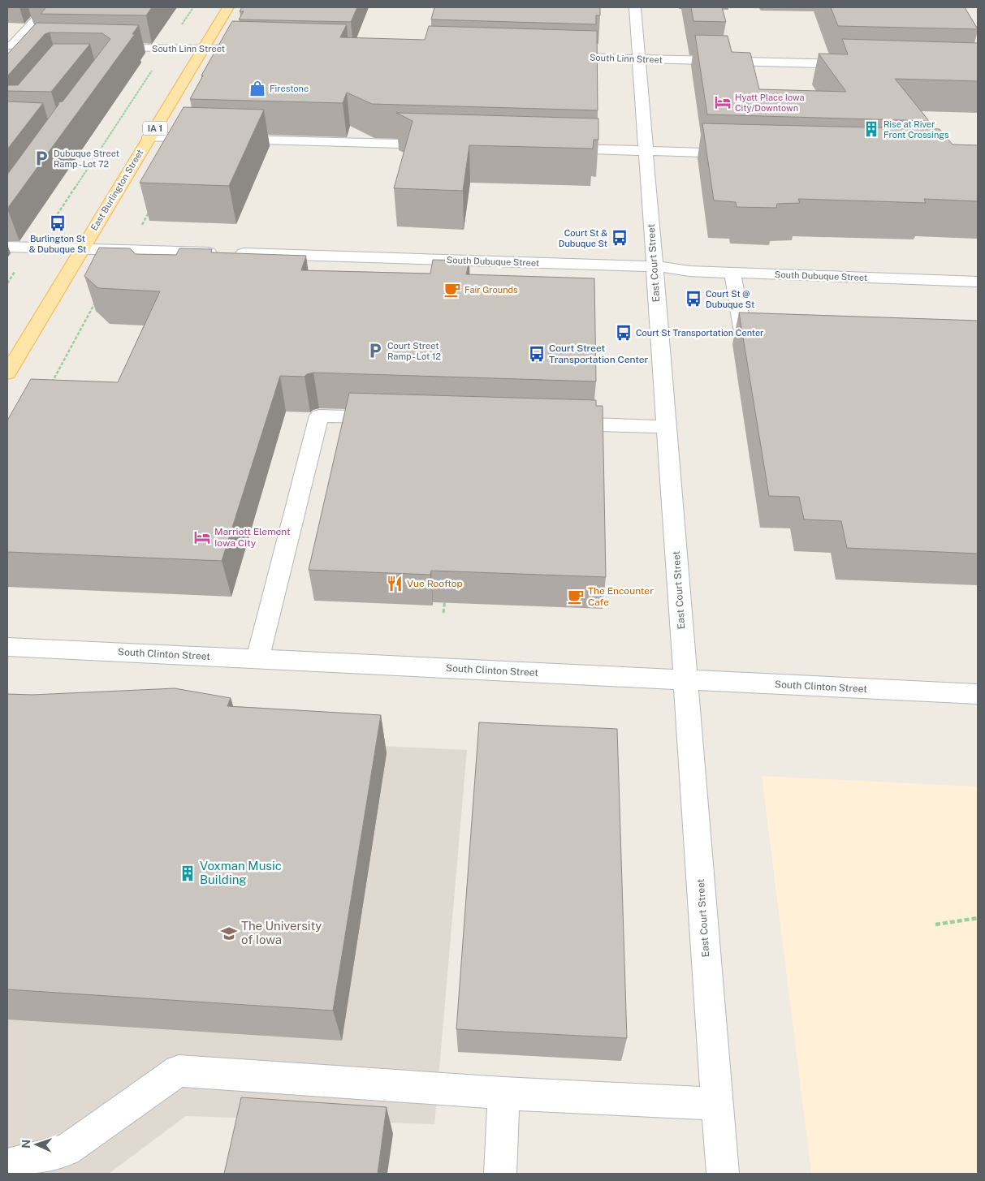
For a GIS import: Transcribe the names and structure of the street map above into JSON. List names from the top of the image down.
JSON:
{
  "streets": {
    "main road": ["IA 1", "East Burlington Street"],
    "street": [
      "South Linn Street",
      "South Dubuque Street",
      "East Court Street",
      "South Clinton Street"
    ]
  },
  "crossings": [
    ["South Linn Street", "East Burlington Street"],
    ["South Linn Street", "East Court Street"],
    ["East Burlington Street", "South Dubuque Street"],
    ["South Dubuque Street", "East Court Street"],
    ["East Court Street", "South Clinton Street"]
  ],
  "places": {
    "shop": ["Firestone"],
    "hotel": ["Hyatt Place Iowa City/Downtown", "Marriott Element Iowa City"],
    "building": ["Rise at River Front Crossings", "Voxman Music Building"],
    "parking": ["Dubuque Street Ramp - Lot 72", "Court Street Ramp - Lot 12"],
    "bus stop": [
      "Burlington St & Dubuque St",
      "Court St & Dubuque St",
      "Court St @ Dubuque St",
      "Court St Transportation Center",
      "Court Street Transportation Center"
    ],
    "cafe": ["Fair Grounds", "The Encounter Cafe"],
    "restaurant": ["Vue Rooftop"],
    "school or university": ["The University of Iowa"]
  },
  "north": "left"
}
